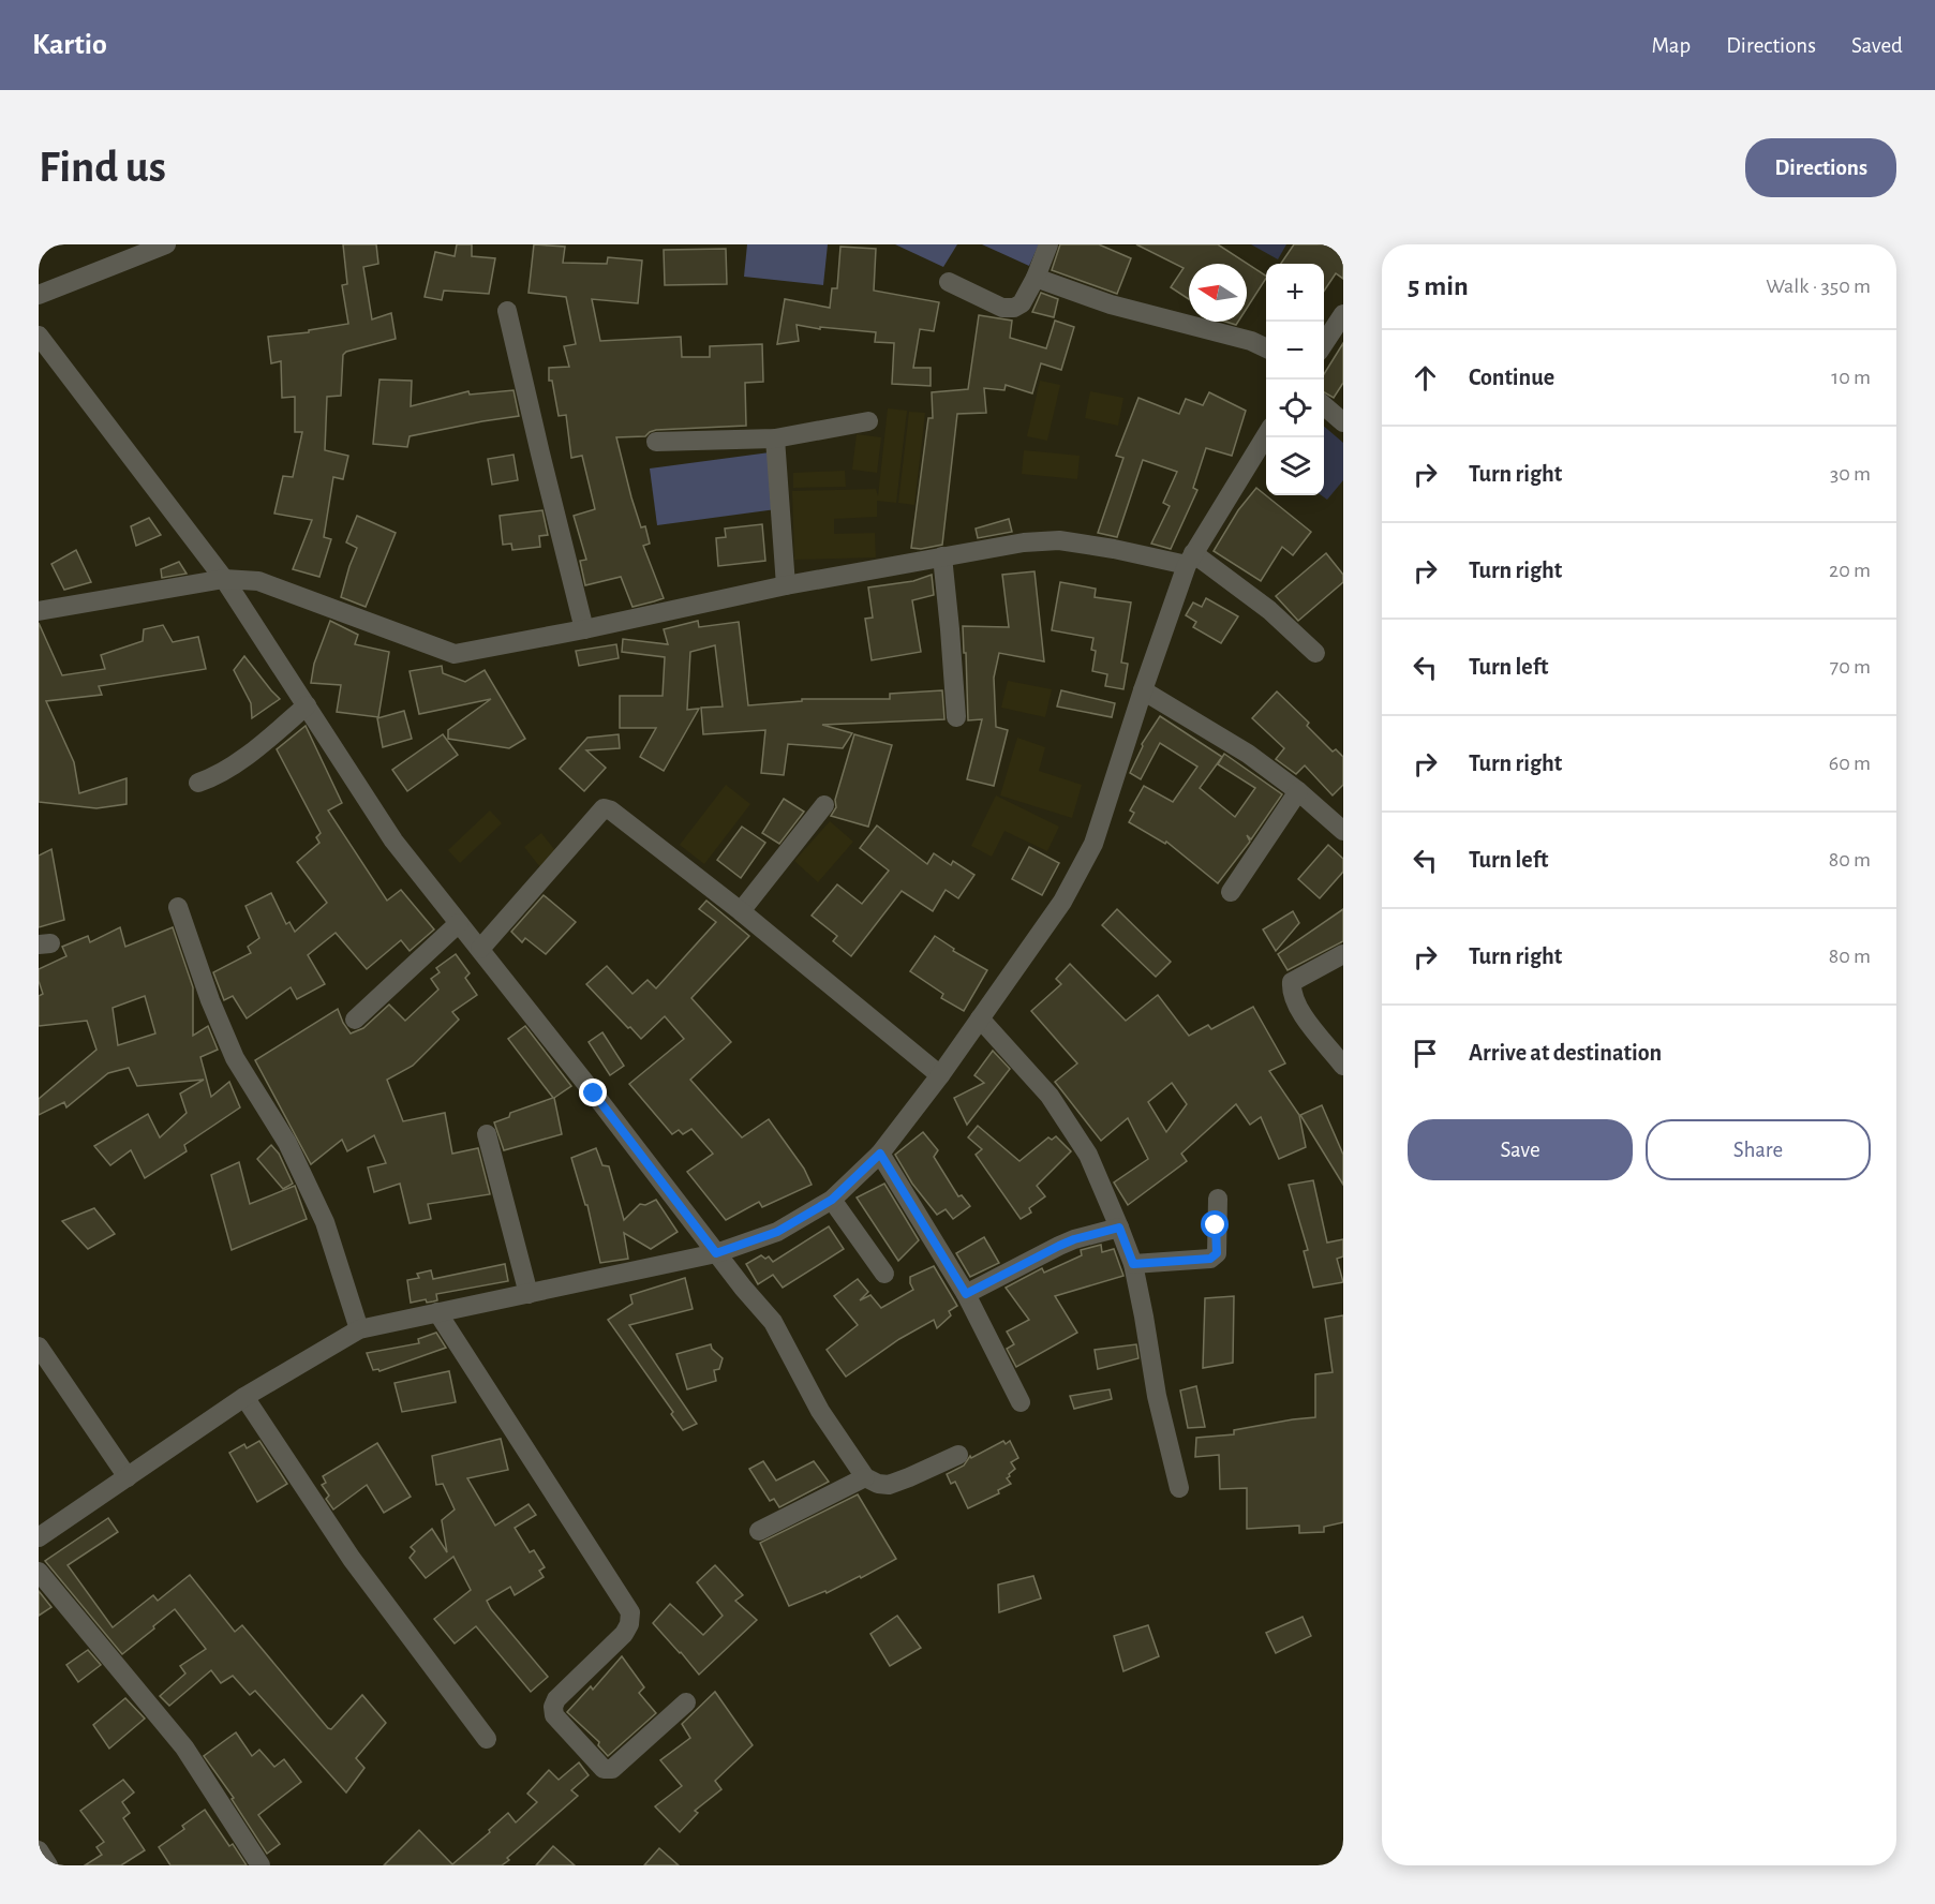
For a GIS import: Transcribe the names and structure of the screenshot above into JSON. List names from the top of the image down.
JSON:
{
  "north": "left",
  "page": {
    "header": "Kartio",
    "nav": ["Map", "Directions", "Saved"],
    "buttons": [
      "Directions",
      ["Save", "Share"]
    ],
    "title": "Find us",
    "heading": ["5 min", "Walk · 350 m"],
    "map_buttons": ["+", "−"],
    "list": [
      ["Continue", "10 m"],
      ["Turn right", "30 m"],
      ["Turn right", "20 m"],
      ["Turn left", "70 m"],
      ["Turn right", "60 m"],
      ["Turn left", "80 m"],
      ["Turn right", "80 m"],
      "Arrive at destination"
    ]
  }
}
